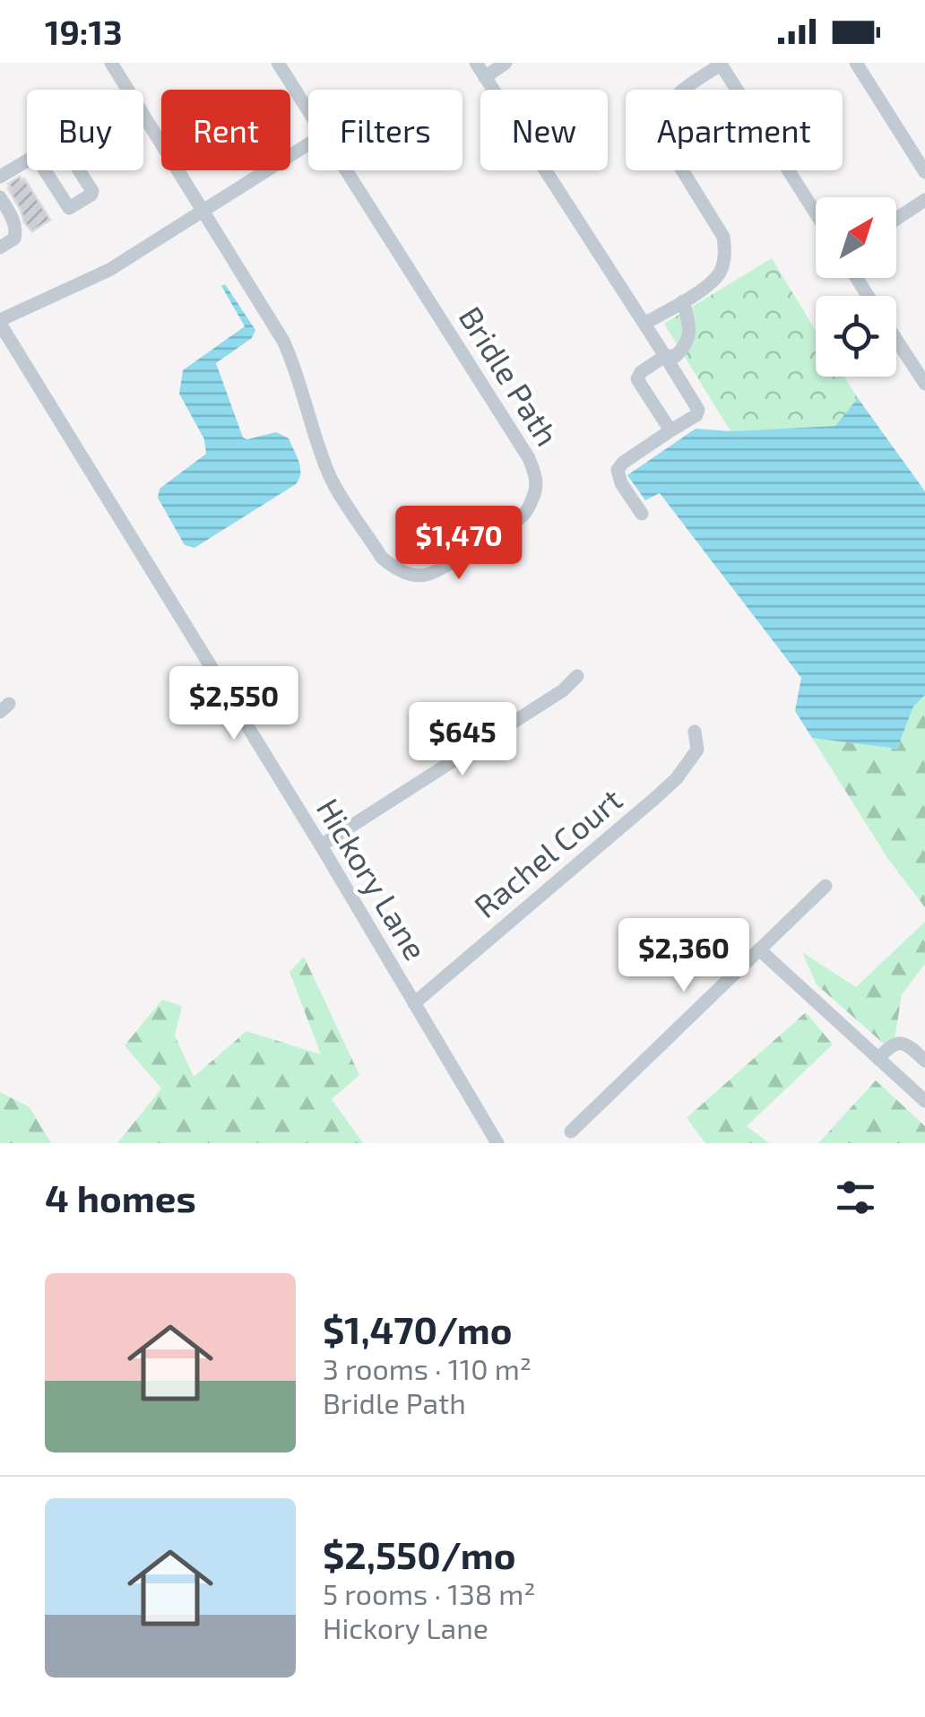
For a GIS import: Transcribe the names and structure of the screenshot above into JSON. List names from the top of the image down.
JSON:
{
  "streets": {
    "street": ["Bridle Path", "Rachel Court", "Hickory Lane"]
  },
  "crossings": [
    ["Rachel Court", "Hickory Lane"]
  ],
  "north": "top right",
  "page": {
    "status": "19:13",
    "chip": [
      "Buy",
      "Rent",
      "Filters",
      "New",
      "Apartment"
    ],
    "price": [
      "$1,470",
      "$2,550",
      "$645",
      "$2,360"
    ],
    "heading": "4 homes",
    "list": [
      {
        "name": "$1,470/mo",
        "note": "3 rooms · 110 m² · Bridle Path"
      },
      {
        "name": "$2,550/mo",
        "note": "5 rooms · 138 m² · Hickory Lane"
      }
    ]
  }
}
